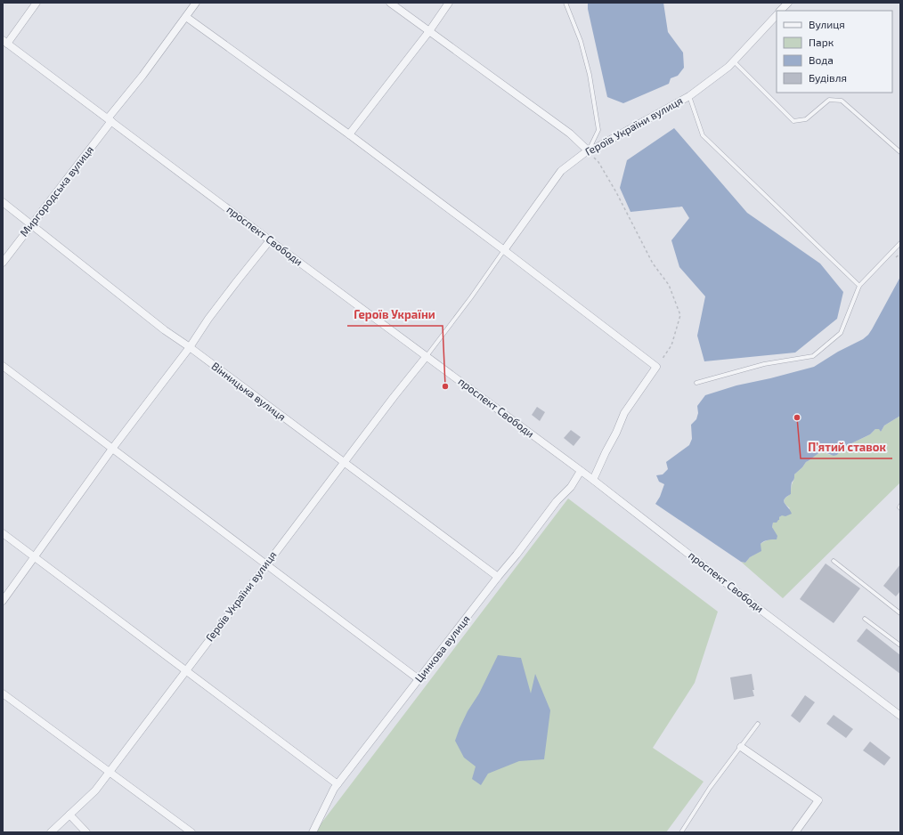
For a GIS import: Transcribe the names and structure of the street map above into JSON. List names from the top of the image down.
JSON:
{
  "streets": {
    "street": [
      "Героїв України вулиця",
      "Миргородська вулиця",
      "проспект Свободи",
      "Вінницька вулиця",
      "Цинкова вулиця"
    ]
  },
  "crossings": [
    ["Героїв України вулиця", "проспект Свободи"],
    ["Героїв України вулиця", "Вінницька вулиця"],
    ["Миргородська вулиця", "проспект Свободи"],
    ["Миргородська вулиця", "Вінницька вулиця"],
    ["проспект Свободи", "Цинкова вулиця"],
    ["Вінницька вулиця", "Цинкова вулиця"]
  ],
  "places": ["Героїв України", "П’ятий ставок"],
  "legend": [
    "Вулиця",
    "Парк",
    "Вода",
    "Будівля"
  ]
}
